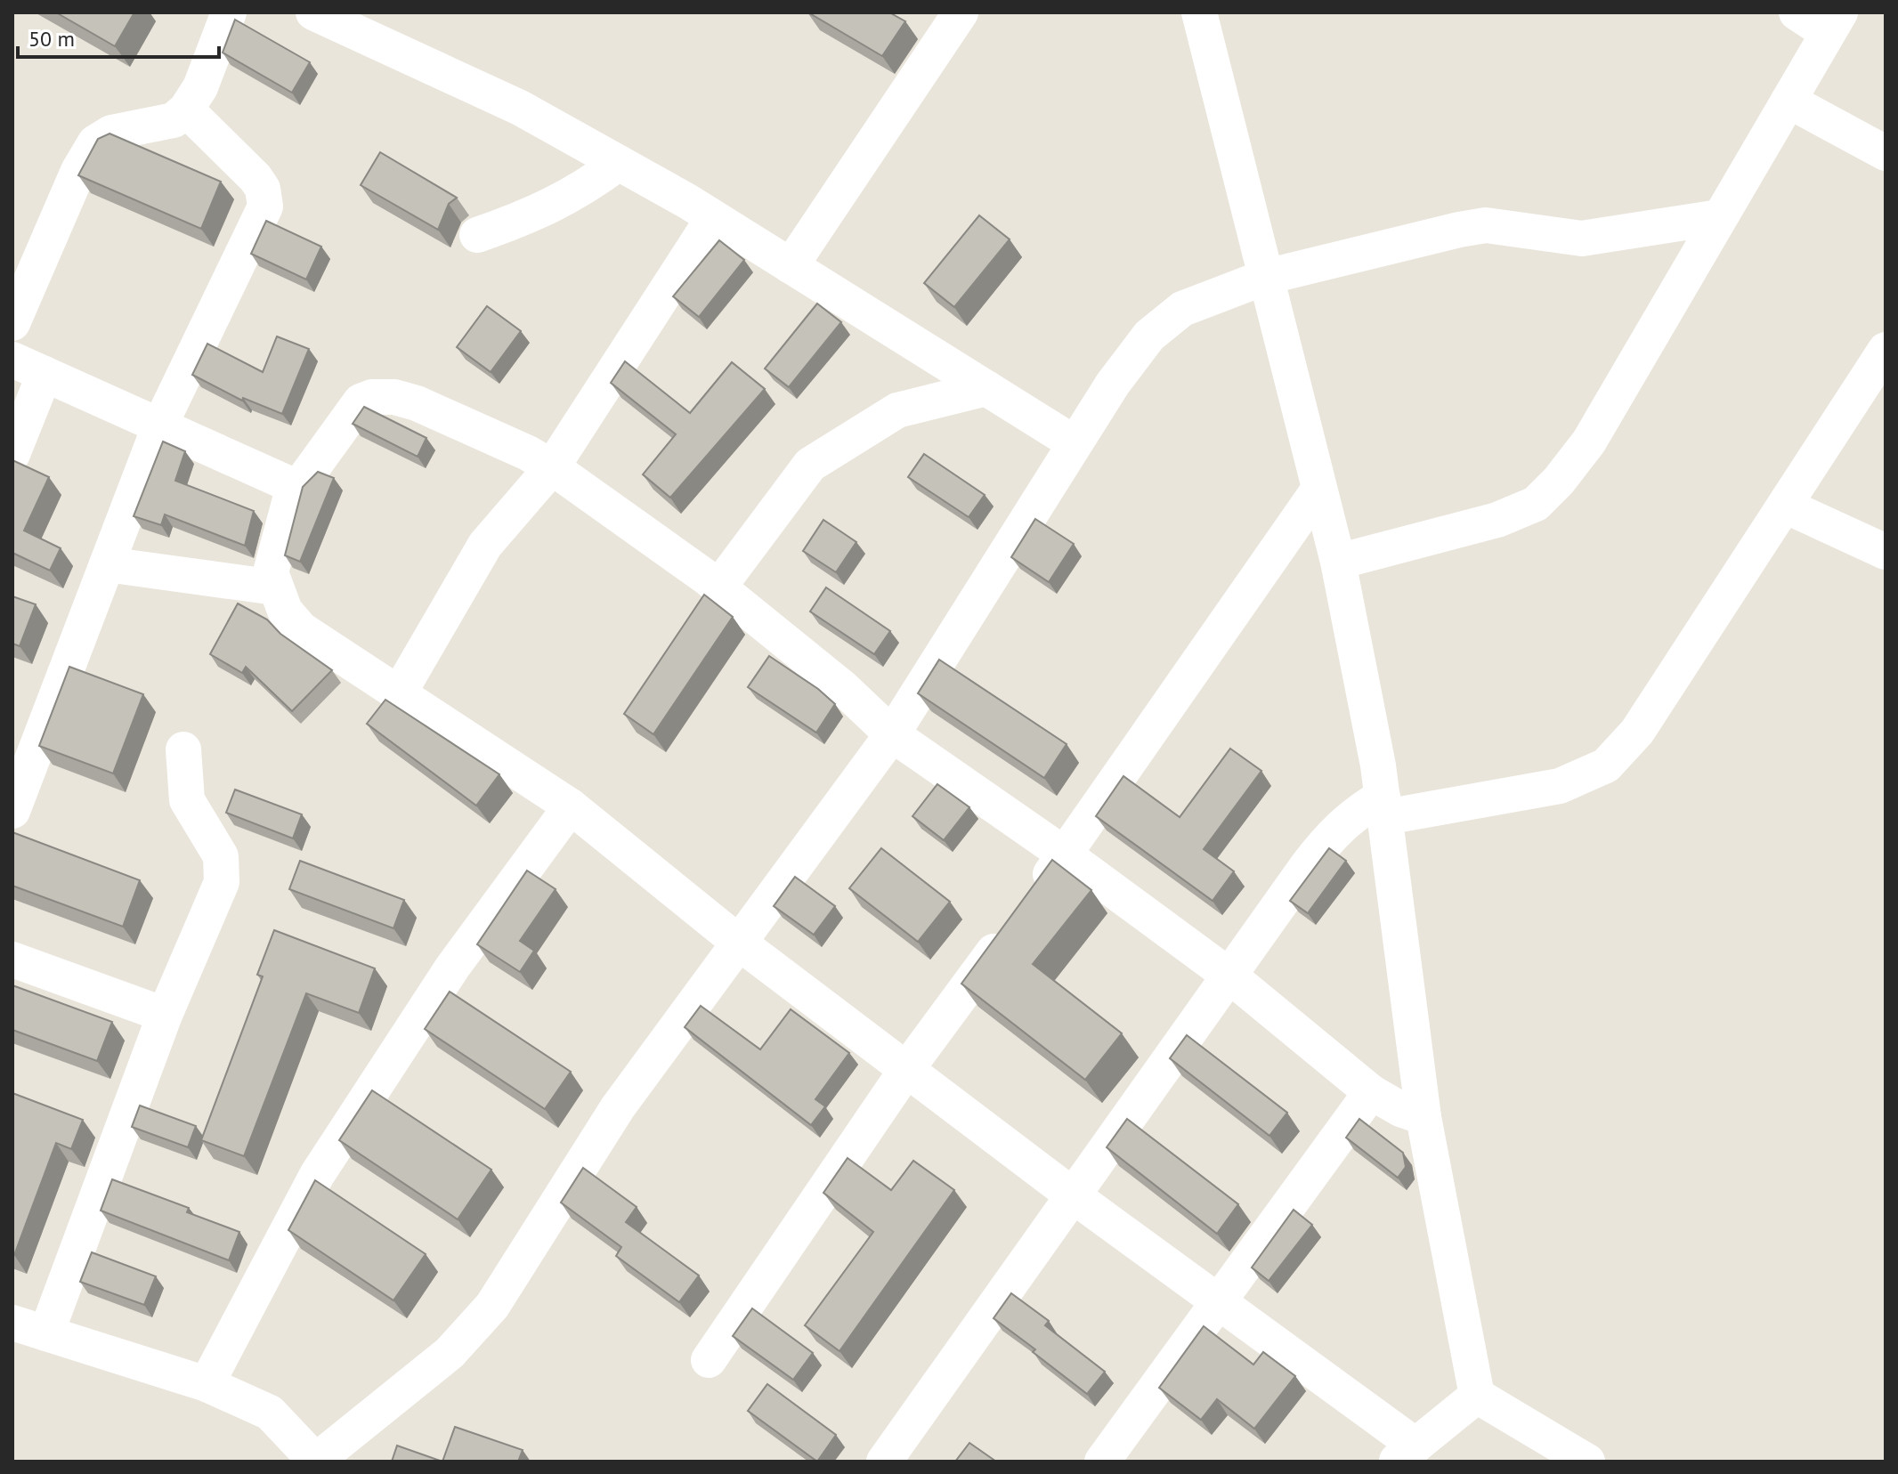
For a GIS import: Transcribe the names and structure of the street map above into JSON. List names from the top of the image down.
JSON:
{
  "scale_bar": "50 m"
}
